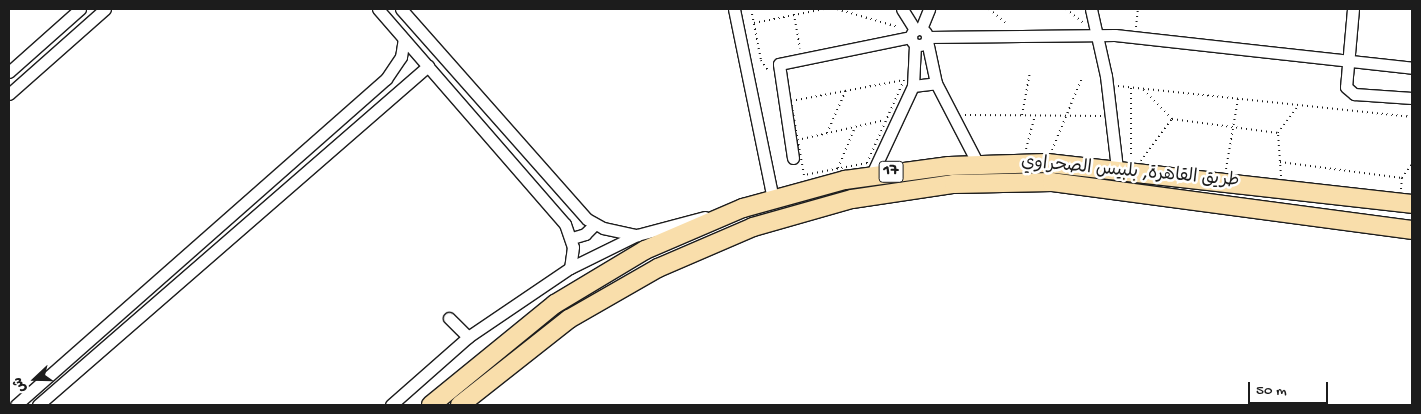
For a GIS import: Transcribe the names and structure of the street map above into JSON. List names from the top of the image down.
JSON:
{
  "streets": {
    "highway": ["17", "طريق القاهرة, بلبيس الصحراوي"]
  },
  "scale_bar": "50 m",
  "north": "left"
}
